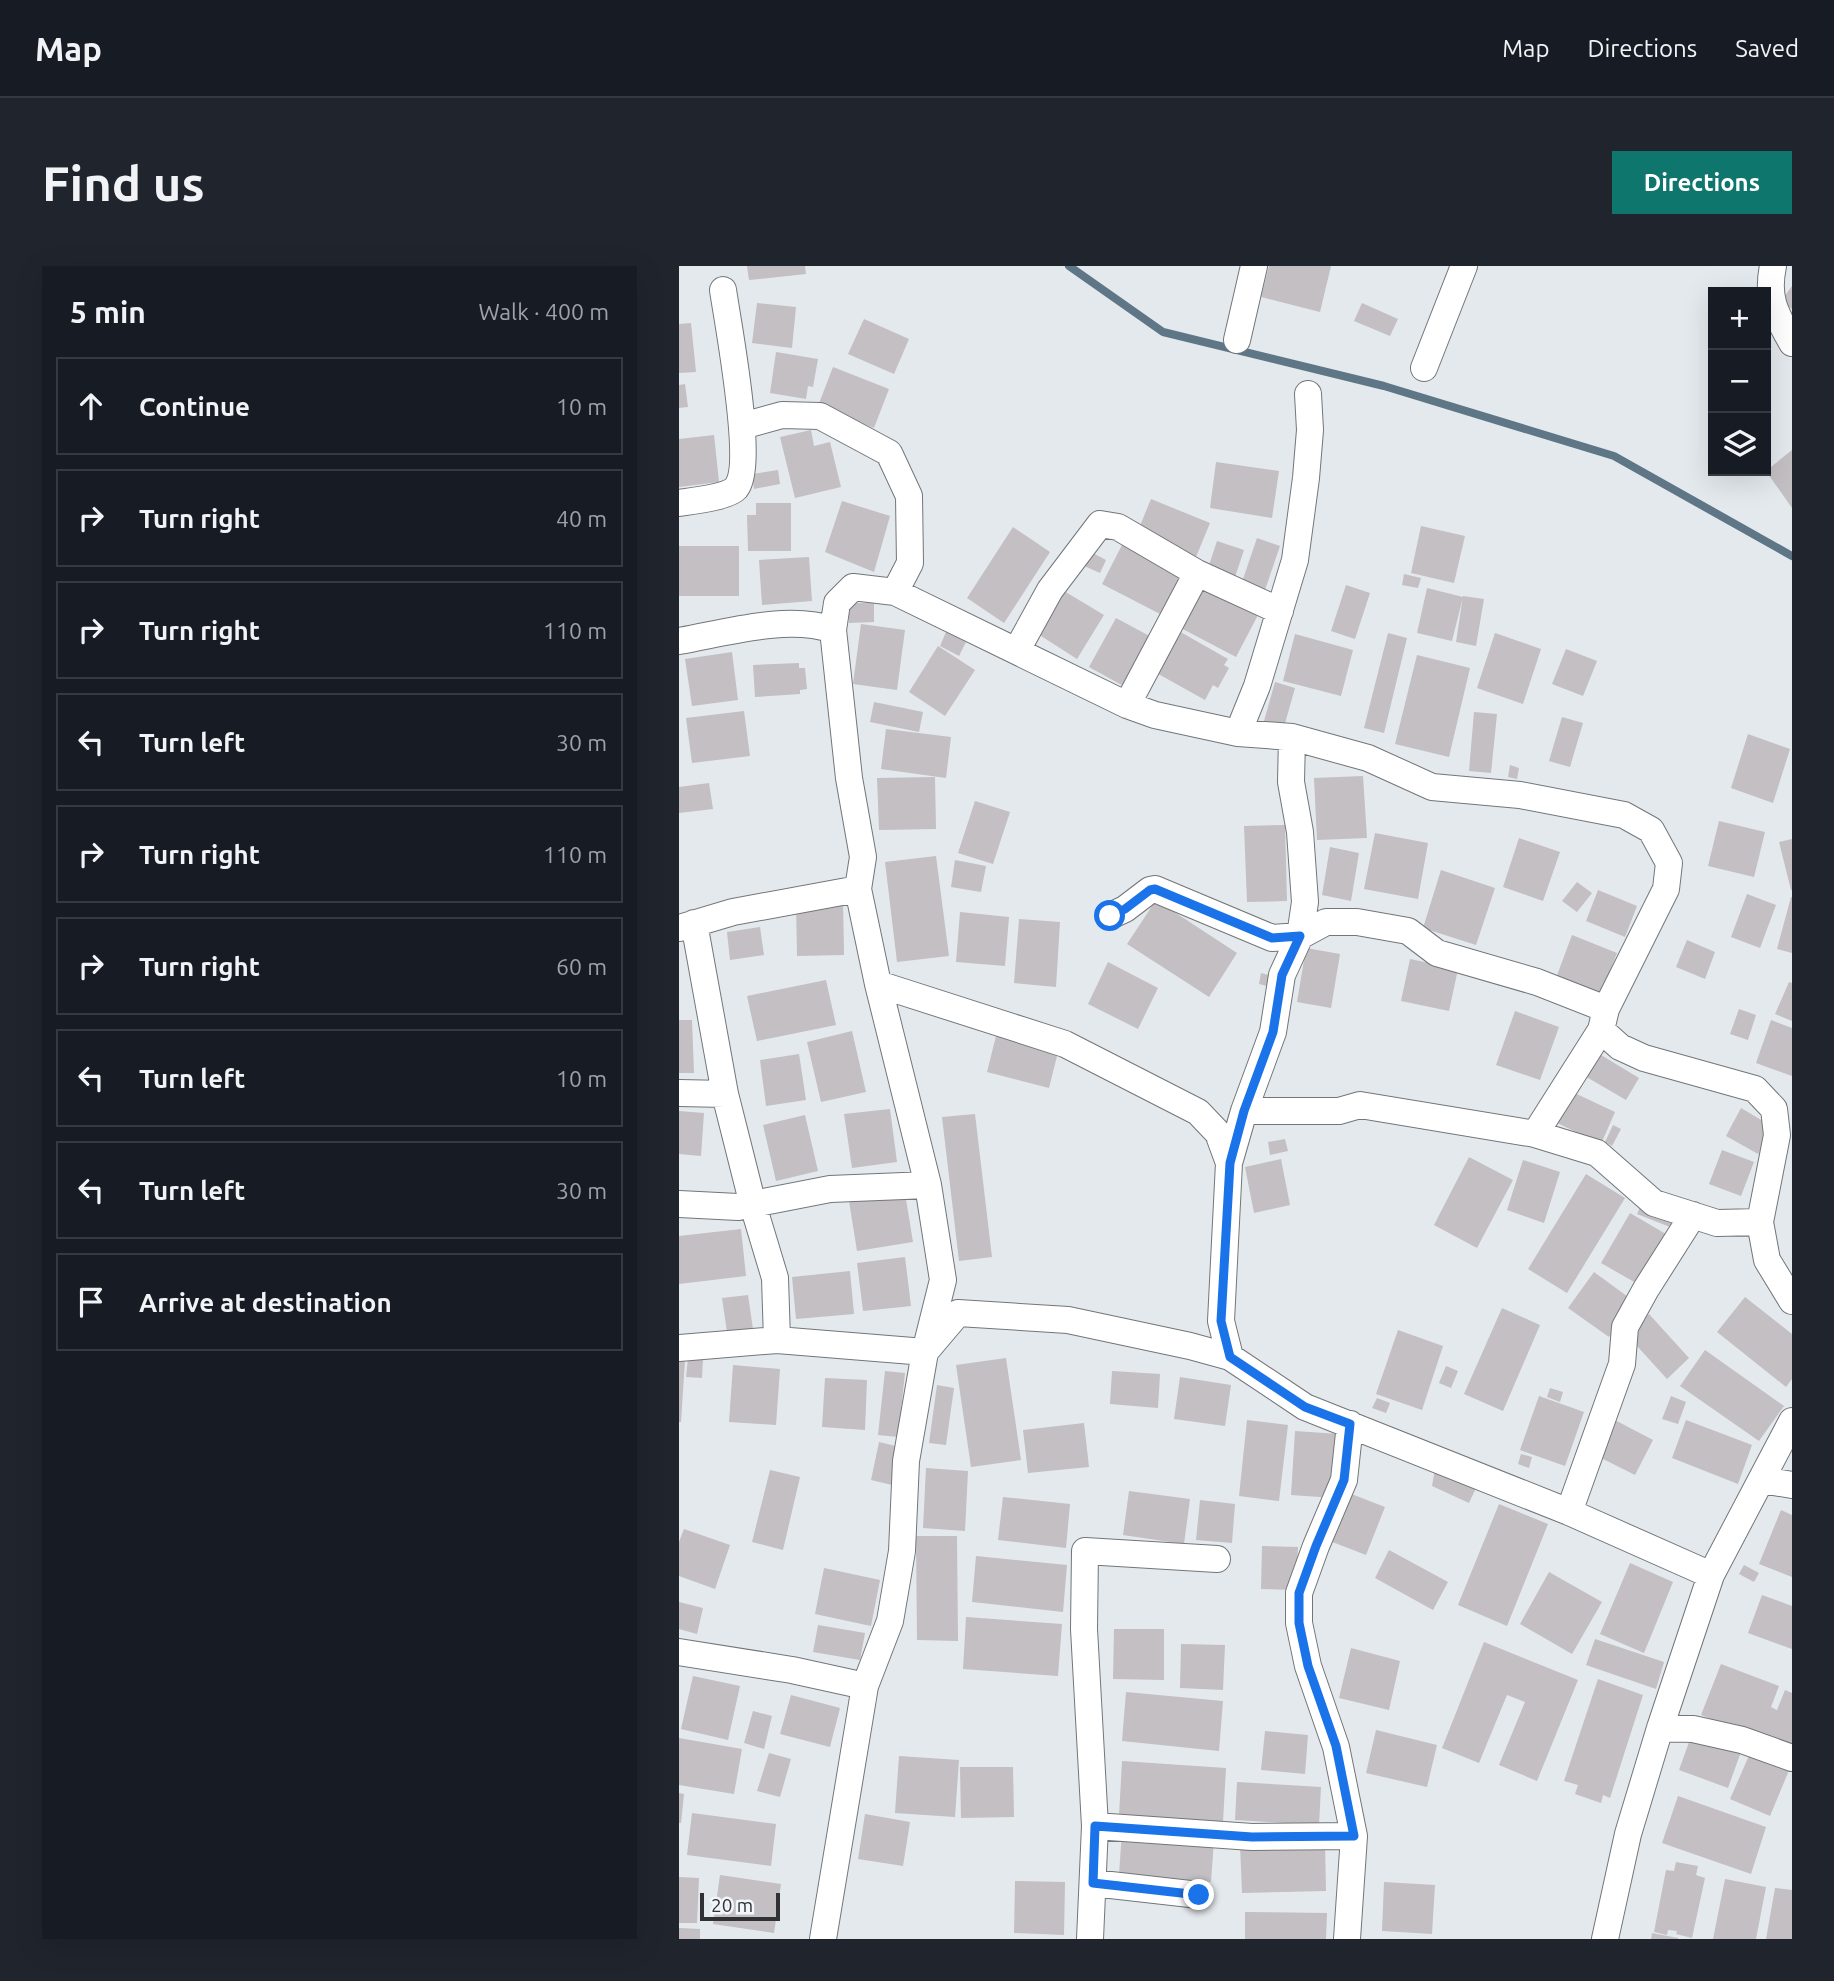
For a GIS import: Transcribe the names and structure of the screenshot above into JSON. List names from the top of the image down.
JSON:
{
  "scale_bar": "20 m",
  "page": {
    "header": "Map",
    "nav": ["Map", "Directions", "Saved"],
    "buttons": "Directions",
    "title": "Find us",
    "heading": ["5 min", "Walk · 400 m"],
    "map_buttons": ["+", "−"],
    "list": [
      ["Continue", "10 m"],
      ["Turn right", "40 m"],
      ["Turn right", "110 m"],
      ["Turn left", "30 m"],
      ["Turn right", "110 m"],
      ["Turn right", "60 m"],
      ["Turn left", "10 m"],
      ["Turn left", "30 m"],
      "Arrive at destination"
    ],
    "scale": "20 m"
  }
}
